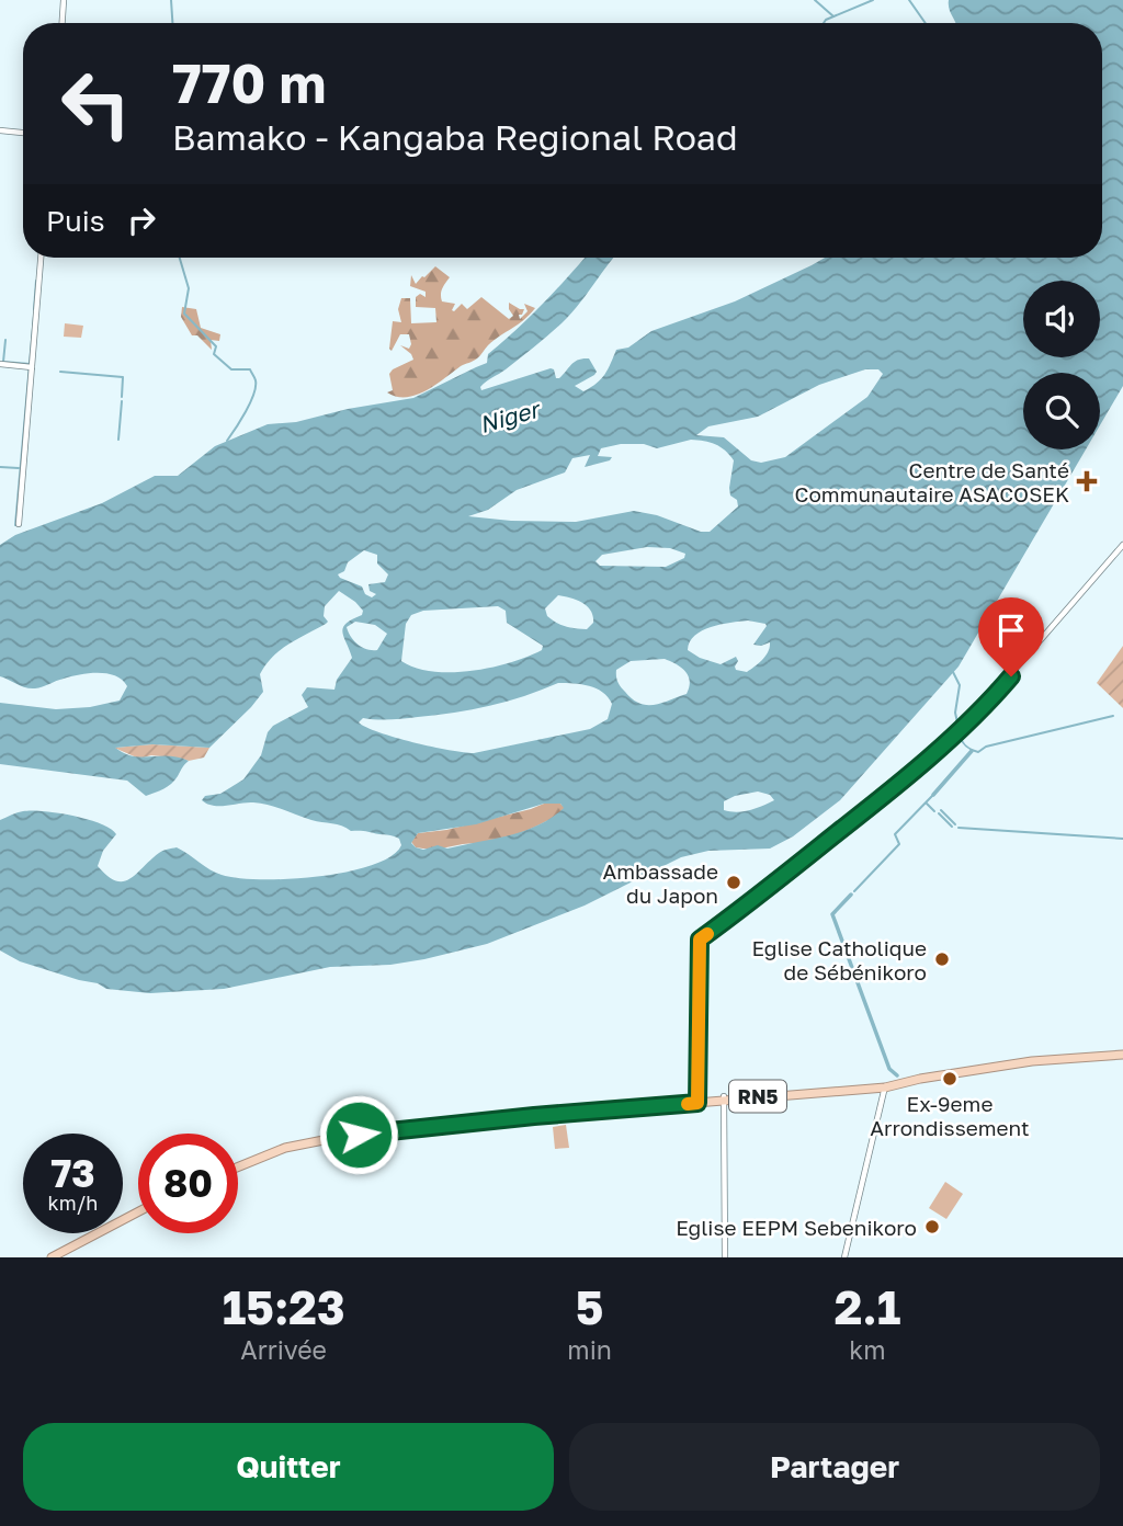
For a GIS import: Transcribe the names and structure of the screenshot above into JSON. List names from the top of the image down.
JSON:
{
  "streets": {
    "highway": ["RN5"]
  },
  "water": ["Niger"],
  "places": {
    "health": ["Centre de Santé Communautaire ASACOSEK"],
    "other": [
      "Ambassade du Japon",
      "Eglise Catholique de Sébénikoro",
      "Ex-9eme Arrondissement",
      "Eglise EEPM Sebenikoro"
    ]
  },
  "page": {
    "turn": ["770 m", "Bamako - Kangaba Regional Road"],
    "then": "Puis",
    "speed": "73 km/h",
    "limit": "80",
    "eta": [
      "15:23",
      "Arrivée",
      "5",
      "min",
      "2.1",
      "km"
    ],
    "buttons": ["Quitter", "Partager"]
  }
}
